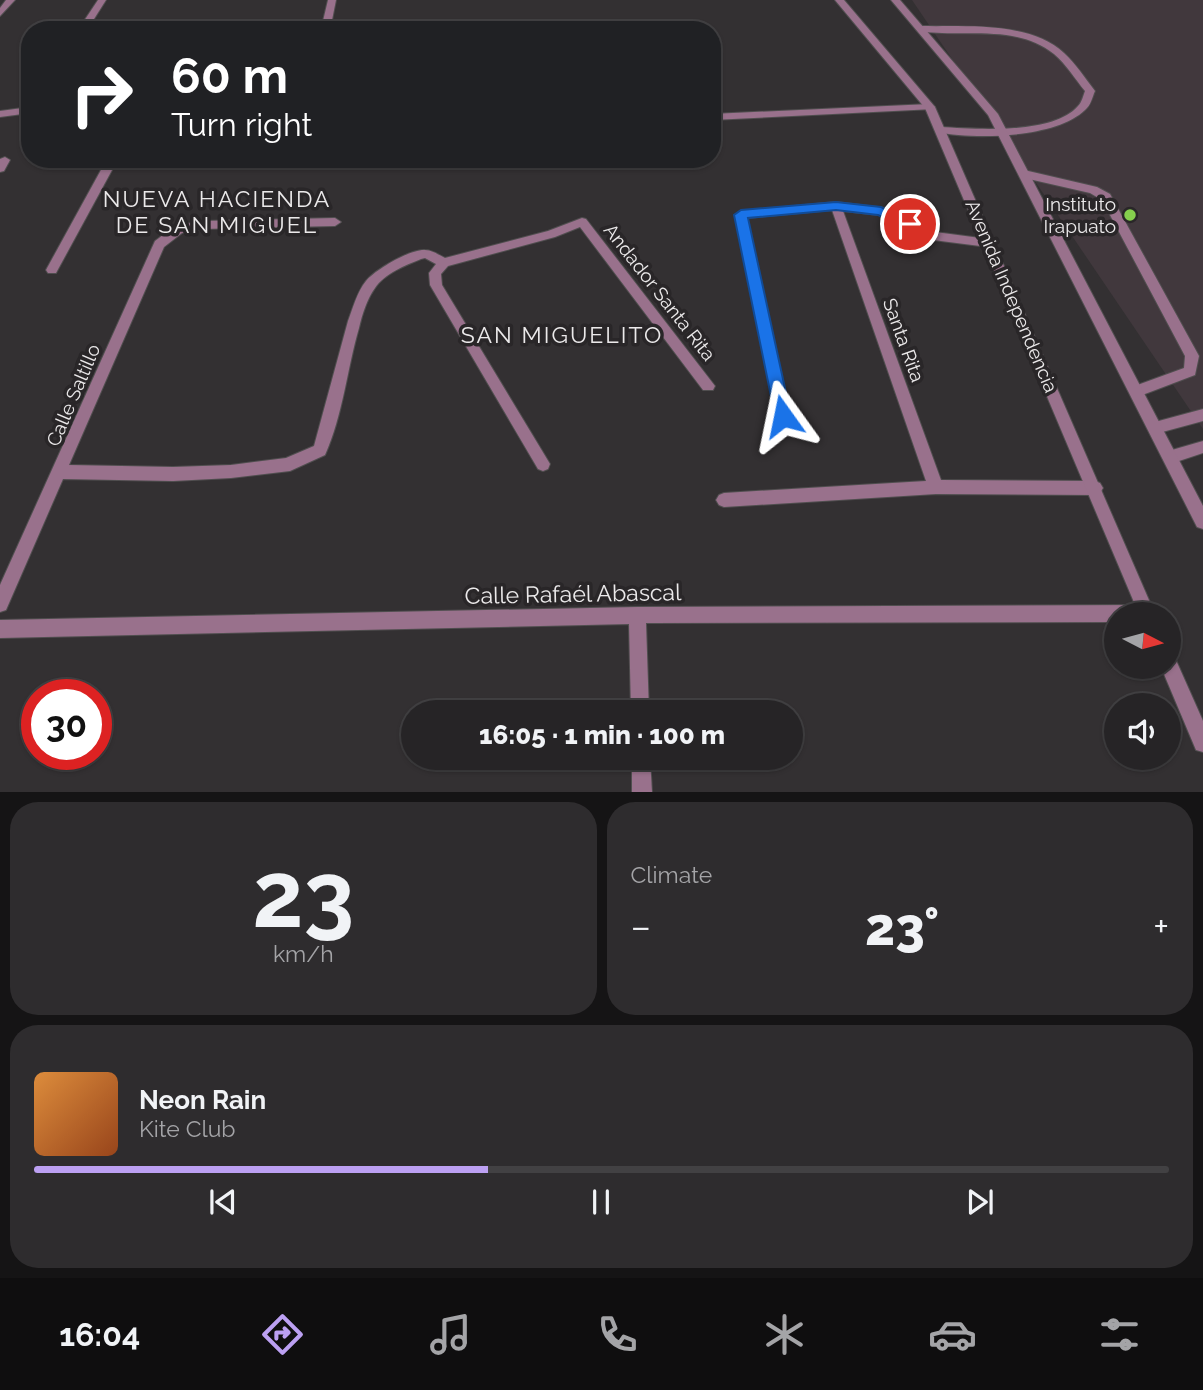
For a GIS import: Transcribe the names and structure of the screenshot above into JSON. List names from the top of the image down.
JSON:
{
  "streets": {
    "street": [
      "Andador Santa Rita",
      "Avenida Independencia",
      "Santa Rita",
      "Calle Saltillo",
      "Calle Rafaél Abascal"
    ]
  },
  "districts": ["NUEVA HACIENDA DE SAN MIGUEL", "SAN MIGUELITO"],
  "places": ["Instituto Irapuato"],
  "north": "right",
  "page": {
    "turn": ["60 m", "Turn right"],
    "limit": "30",
    "trip": "16:05 · 1 min · 100 m",
    "tile": [
      ["23", "km/h"],
      "Climate"
    ],
    "heat": ["−", "23°", "+"],
    "song": ["Neon Rain", "Kite Club"],
    "tabs": "16:04"
  }
}
